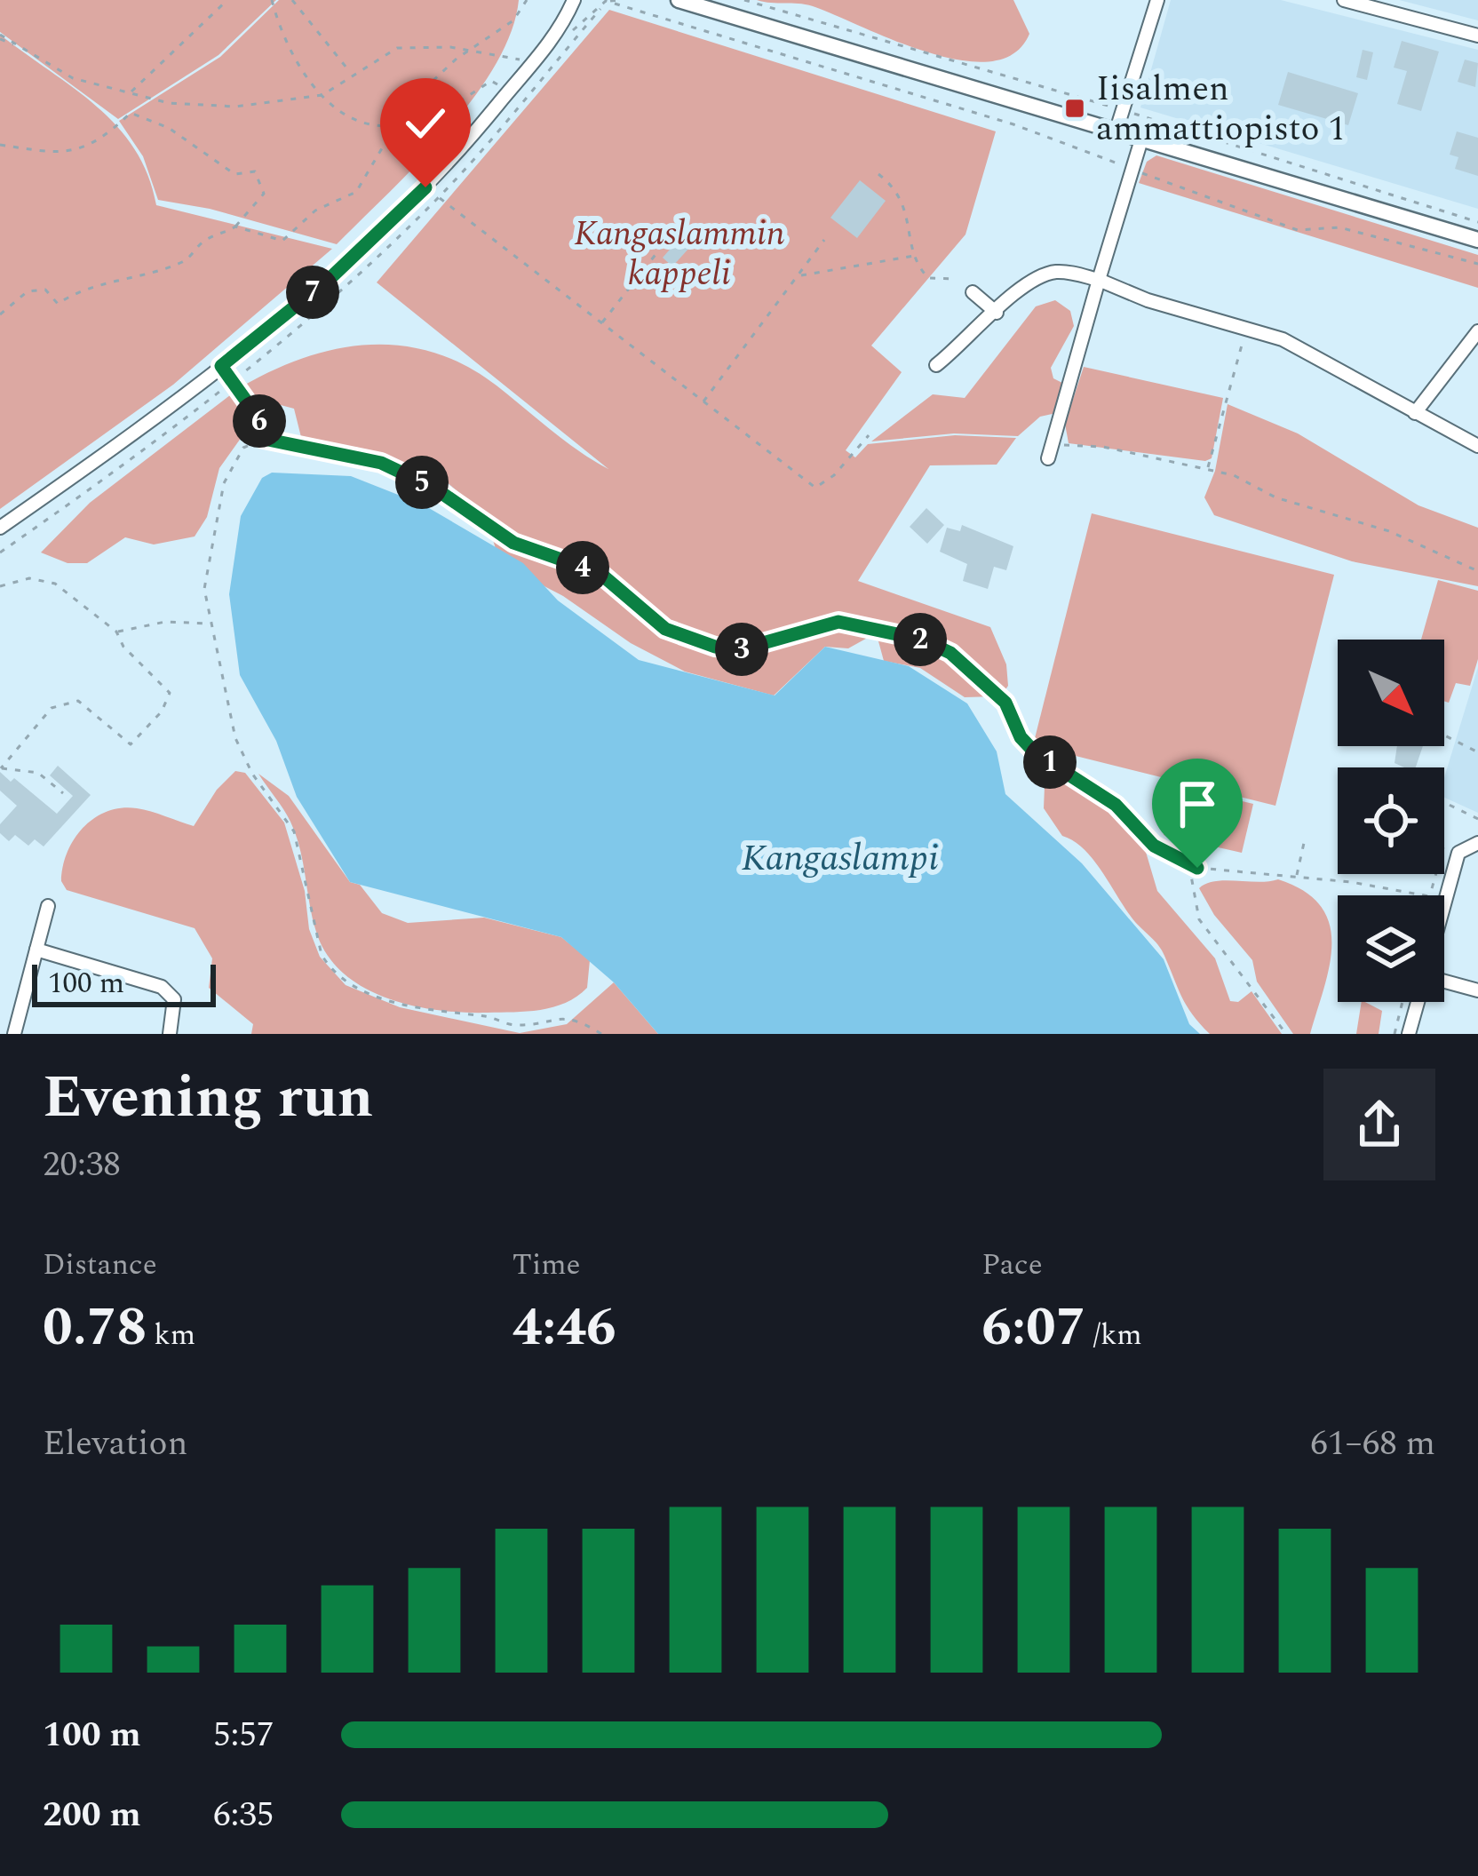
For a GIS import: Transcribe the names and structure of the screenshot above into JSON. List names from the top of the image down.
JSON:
{
  "water": ["Kangaslampi"],
  "parks": ["Kangaslammin kappeli"],
  "places": {
    "transit": ["Iisalmen ammattiopisto 1"]
  },
  "scale_bar": "100 m",
  "north": "bottom right",
  "page": {
    "pins": [
      "7",
      "6",
      "5",
      "4",
      "2",
      "3",
      "1"
    ],
    "scale": "100 m",
    "heading": ["Evening run", "20:38"],
    "stats": [
      ["Distance", "0.78 km"],
      ["Time", "4:46"],
      ["Pace", "6:07 /km"]
    ],
    "chart": ["Elevation", "61–68 m"],
    "list": [
      {
        "name": "100 m",
        "note": "5:57"
      },
      {
        "name": "200 m",
        "note": "6:35"
      }
    ]
  }
}
